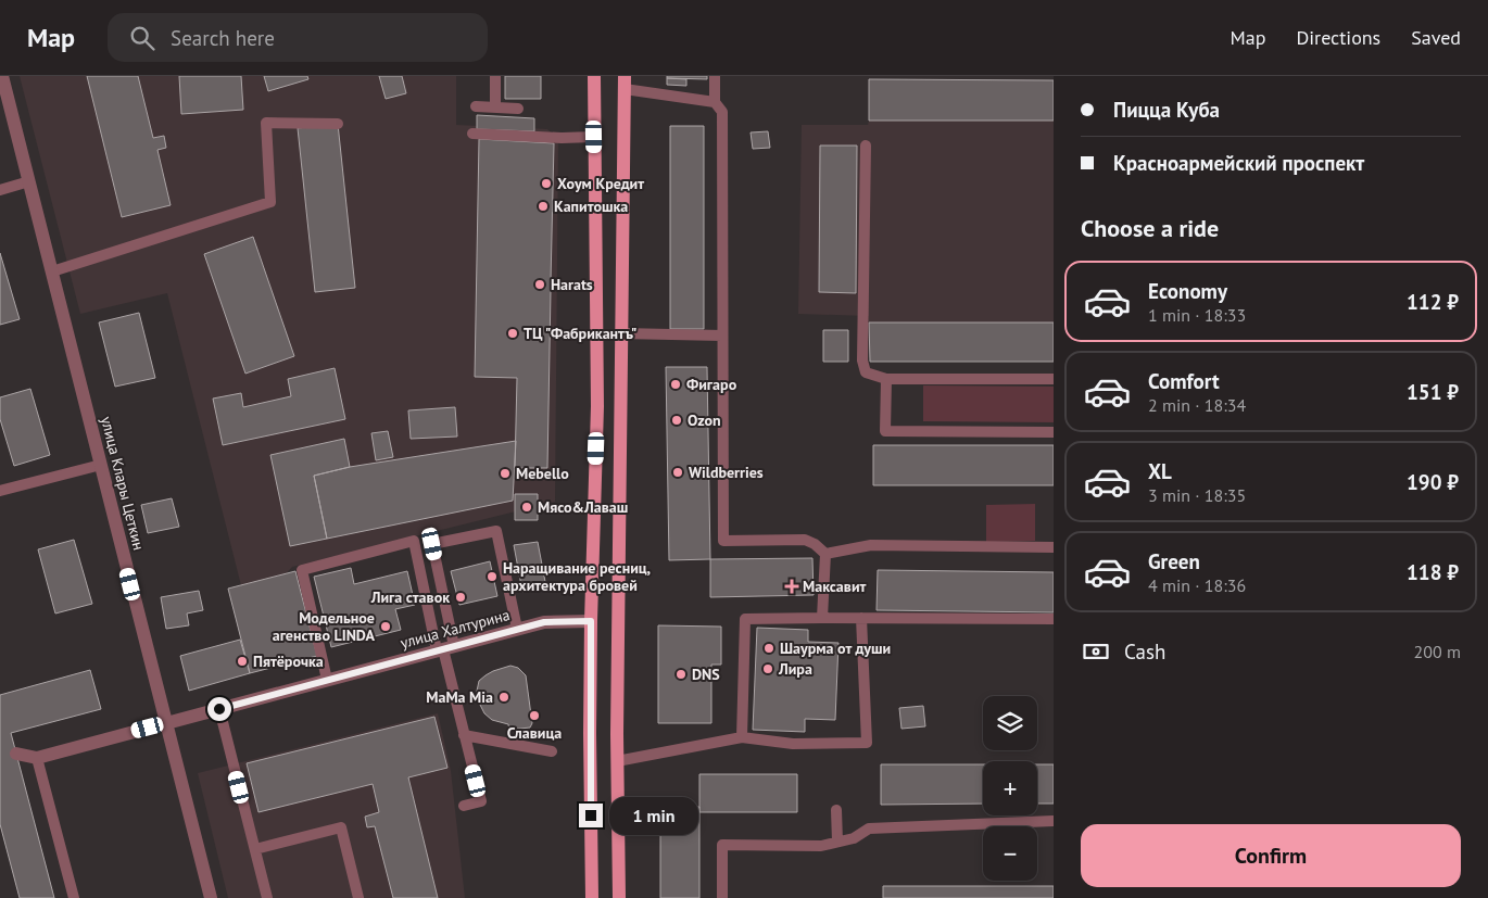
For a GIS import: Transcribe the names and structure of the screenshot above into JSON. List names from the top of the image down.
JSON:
{
  "streets": {
    "street": ["улица Клары Цеткин", "улица Халтурина"]
  },
  "crossings": [
    ["улица Клары Цеткин", "улица Халтурина"]
  ],
  "places": {
    "other": [
      "Хоум Кредит",
      "Капитошка",
      "Harats",
      "ТЦ \"Фабрикантъ\"",
      "Фигаро",
      "Ozon",
      "Wildberries",
      "Mebello",
      "Мясо&Лаваш",
      "Наращивание ресниц, архитектура бровей",
      "Лига ставок",
      "Модельное агенство LINDA",
      "Шаурма от души",
      "Пятёрочка",
      "Лира",
      "DNS",
      "MaMa Mia",
      "Славица"
    ],
    "health": ["Максавит"]
  },
  "page": {
    "header": "Map",
    "search": "Search here",
    "nav": ["Map", "Directions", "Saved"],
    "banner": ["Пицца Куба", "Красноармейский проспект"],
    "heading": "Choose a ride",
    "list": [
      {
        "name": "Economy",
        "note": "1 min · 18:33",
        "value": "112 ₽"
      },
      {
        "name": "Comfort",
        "note": "2 min · 18:34",
        "value": "151 ₽"
      },
      {
        "name": "XL",
        "note": "3 min · 18:35",
        "value": "190 ₽"
      },
      {
        "name": "Green",
        "note": "4 min · 18:36",
        "value": "118 ₽"
      }
    ],
    "pay": ["Cash", "200 m"],
    "map_buttons": ["+", "−"],
    "bubble": "1 min",
    "buttons": "Confirm"
  }
}
